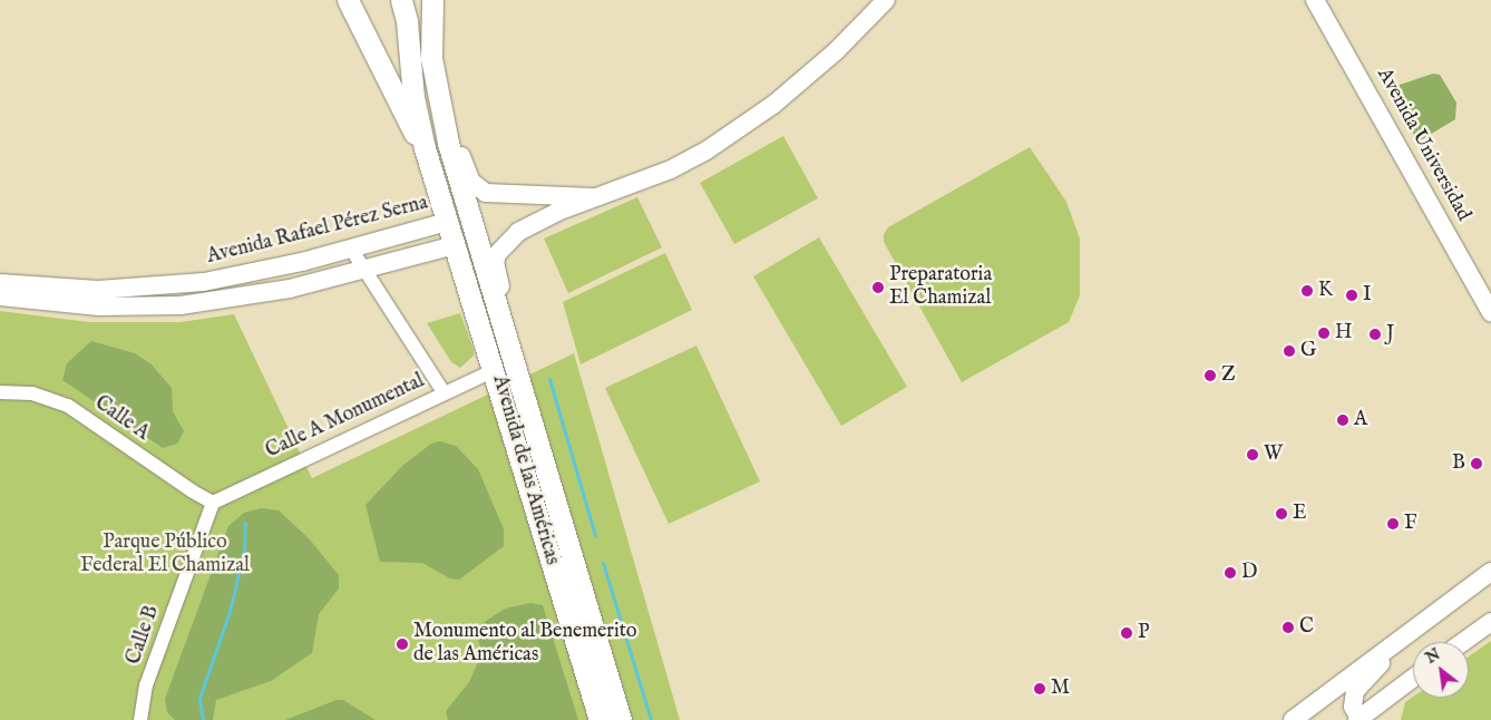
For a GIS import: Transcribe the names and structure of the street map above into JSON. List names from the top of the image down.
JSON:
{
  "streets": {
    "highway": ["Avenida de las Américas"],
    "main road": ["Avenida Universidad", "Avenida Rafael Pérez Serna"],
    "street": ["Calle A Monumental", "Calle A", "Calle B"]
  },
  "crossings": [
    ["Avenida Rafael Pérez Serna", "Avenida de las Américas"],
    ["Calle A Monumental", "Calle A"],
    ["Calle A Monumental", "Avenida de las Américas"],
    ["Calle A Monumental", "Calle B"],
    ["Calle A", "Calle B"]
  ],
  "parks": ["Parque Público Federal El Chamizal"],
  "places": [
    "Preparatoria El Chamizal",
    "K",
    "I",
    "H",
    "J",
    "G",
    "Z",
    "A",
    "W",
    "B",
    "E",
    "F",
    "D",
    "C",
    "P",
    "Monumento al Benemerito de las Américas",
    "M"
  ],
  "north": "top left"
}
